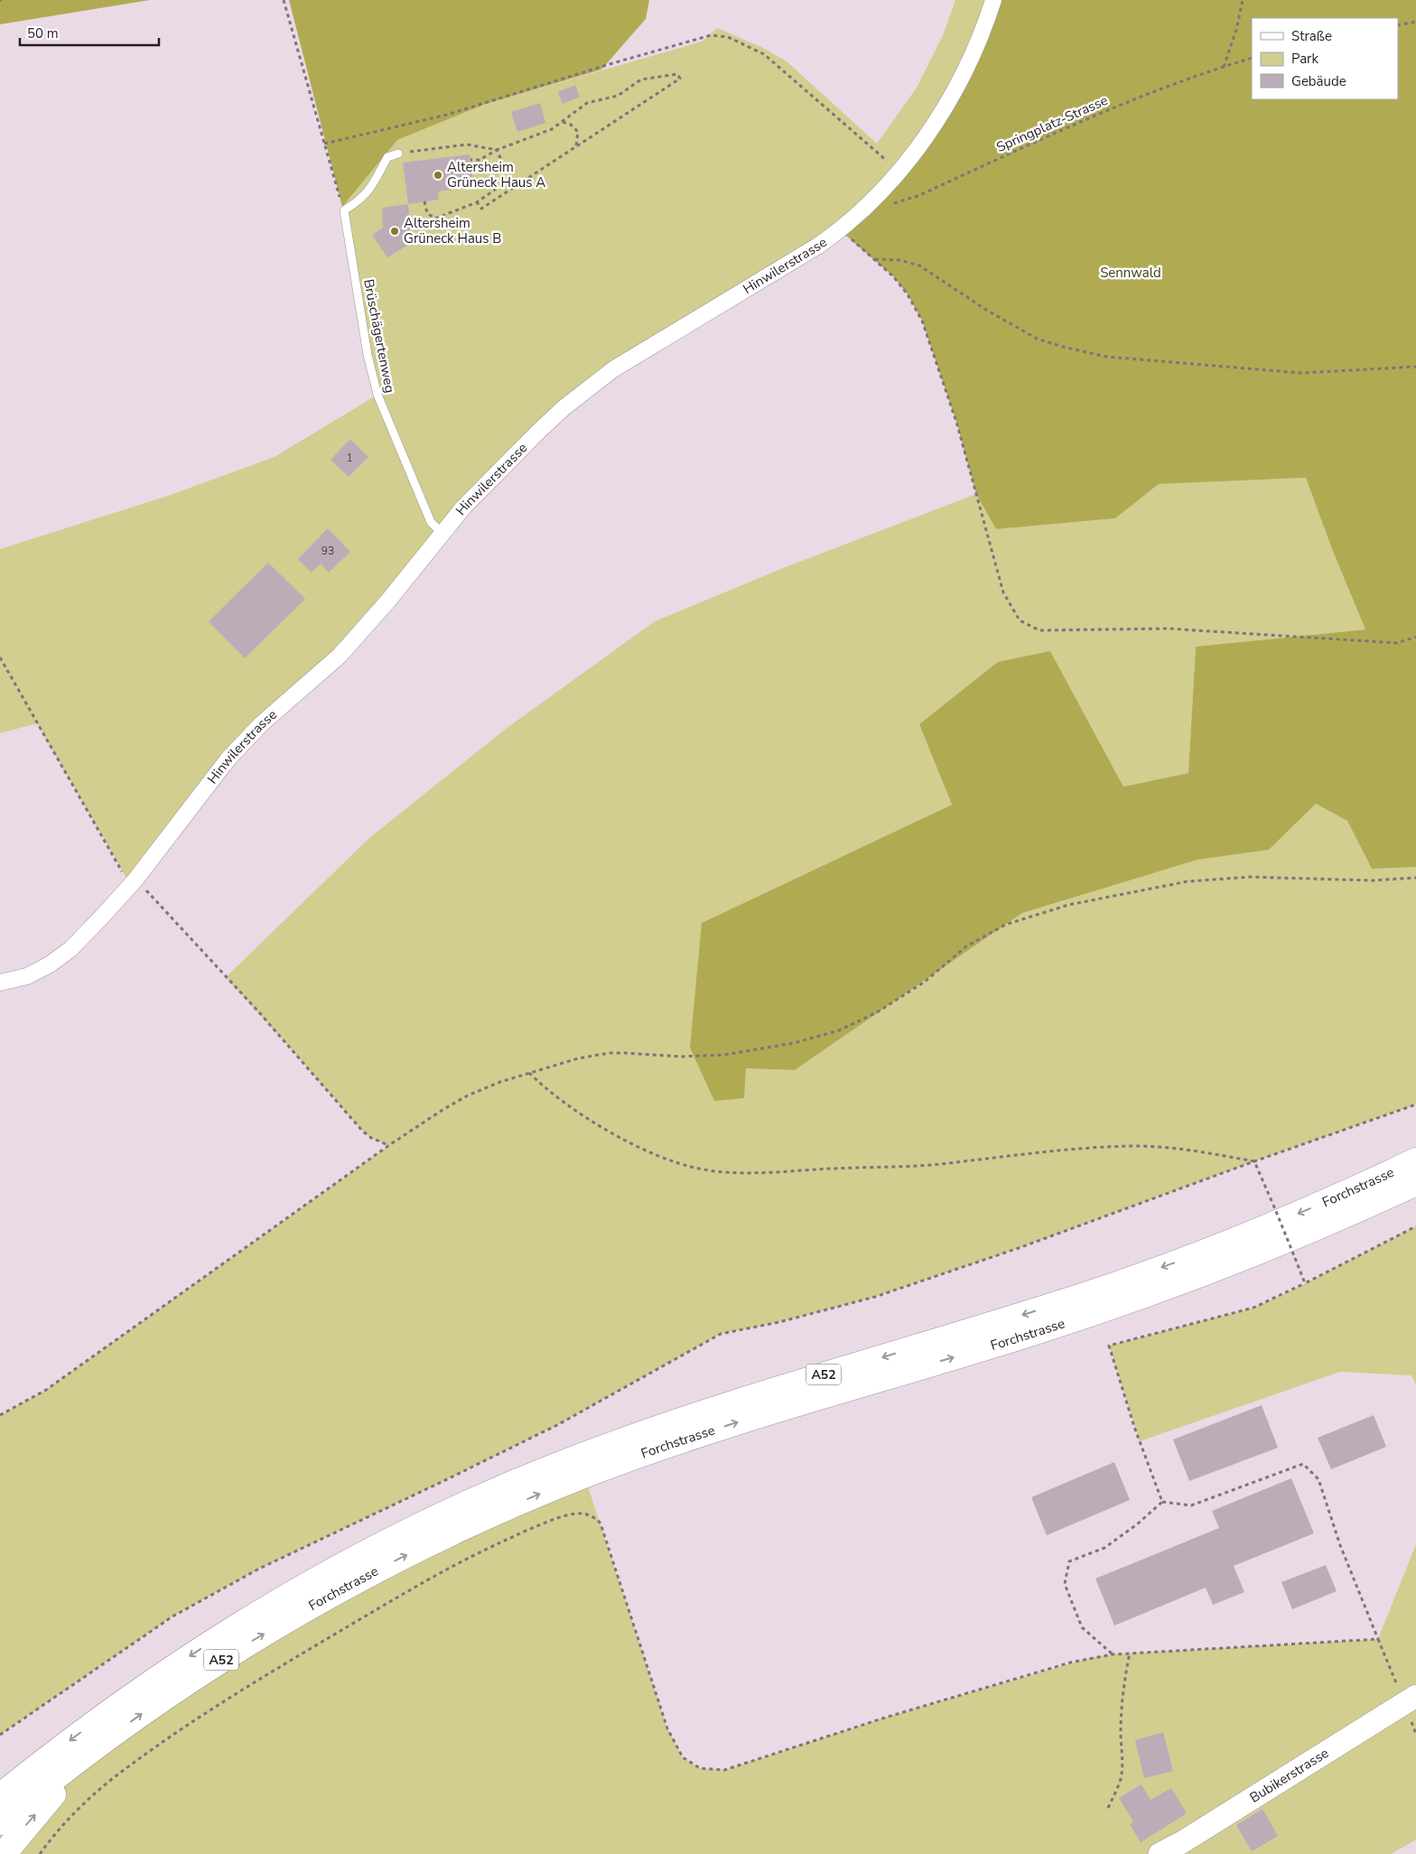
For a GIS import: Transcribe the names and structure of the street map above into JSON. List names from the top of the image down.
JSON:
{
  "streets": {
    "highway": ["Forchstrasse", "A52"],
    "street": ["Hinwilerstrasse", "Bubikerstrasse"],
    "lane": ["Brüschägertenweg"],
    "path": ["Springplatz-Strasse"]
  },
  "crossings": [
    ["Springplatz-Strasse", "Hinwilerstrasse"],
    ["Hinwilerstrasse", "Brüschägertenweg"]
  ],
  "parks": ["Sennwald"],
  "places": ["Altersheim Grüneck Haus A", "Altersheim Grüneck Haus B"],
  "house_numbers": ["1", "93"],
  "legend": ["Straße", "Park", "Gebäude"],
  "scale_bar": "50 m"
}
